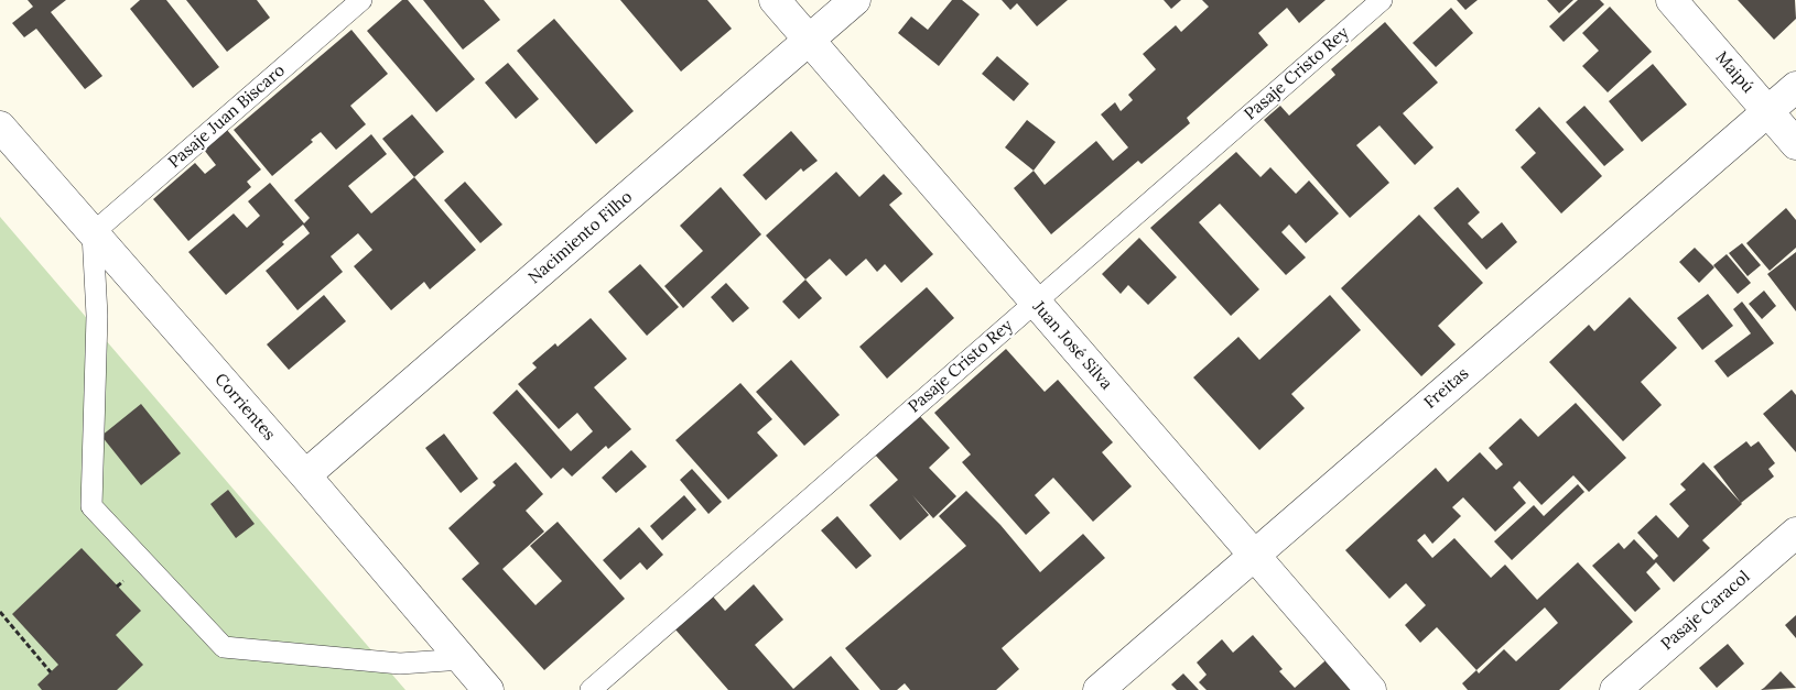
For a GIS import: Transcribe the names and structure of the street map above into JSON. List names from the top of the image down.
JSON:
{
  "streets": {
    "street": [
      "Maipú",
      "Nacimiento Filho",
      "Juan José Silva",
      "Freitas",
      "Corrientes",
      "Pasaje Caracol"
    ],
    "lane": ["Pasaje Cristo Rey", "Pasaje Juan Biscaro"]
  },
  "crossings": [
    ["Maipú", "Freitas"],
    ["Pasaje Cristo Rey", "Juan José Silva"],
    ["Pasaje Juan Biscaro", "Corrientes"],
    ["Nacimiento Filho", "Juan José Silva"],
    ["Nacimiento Filho", "Corrientes"],
    ["Juan José Silva", "Freitas"]
  ]
}
